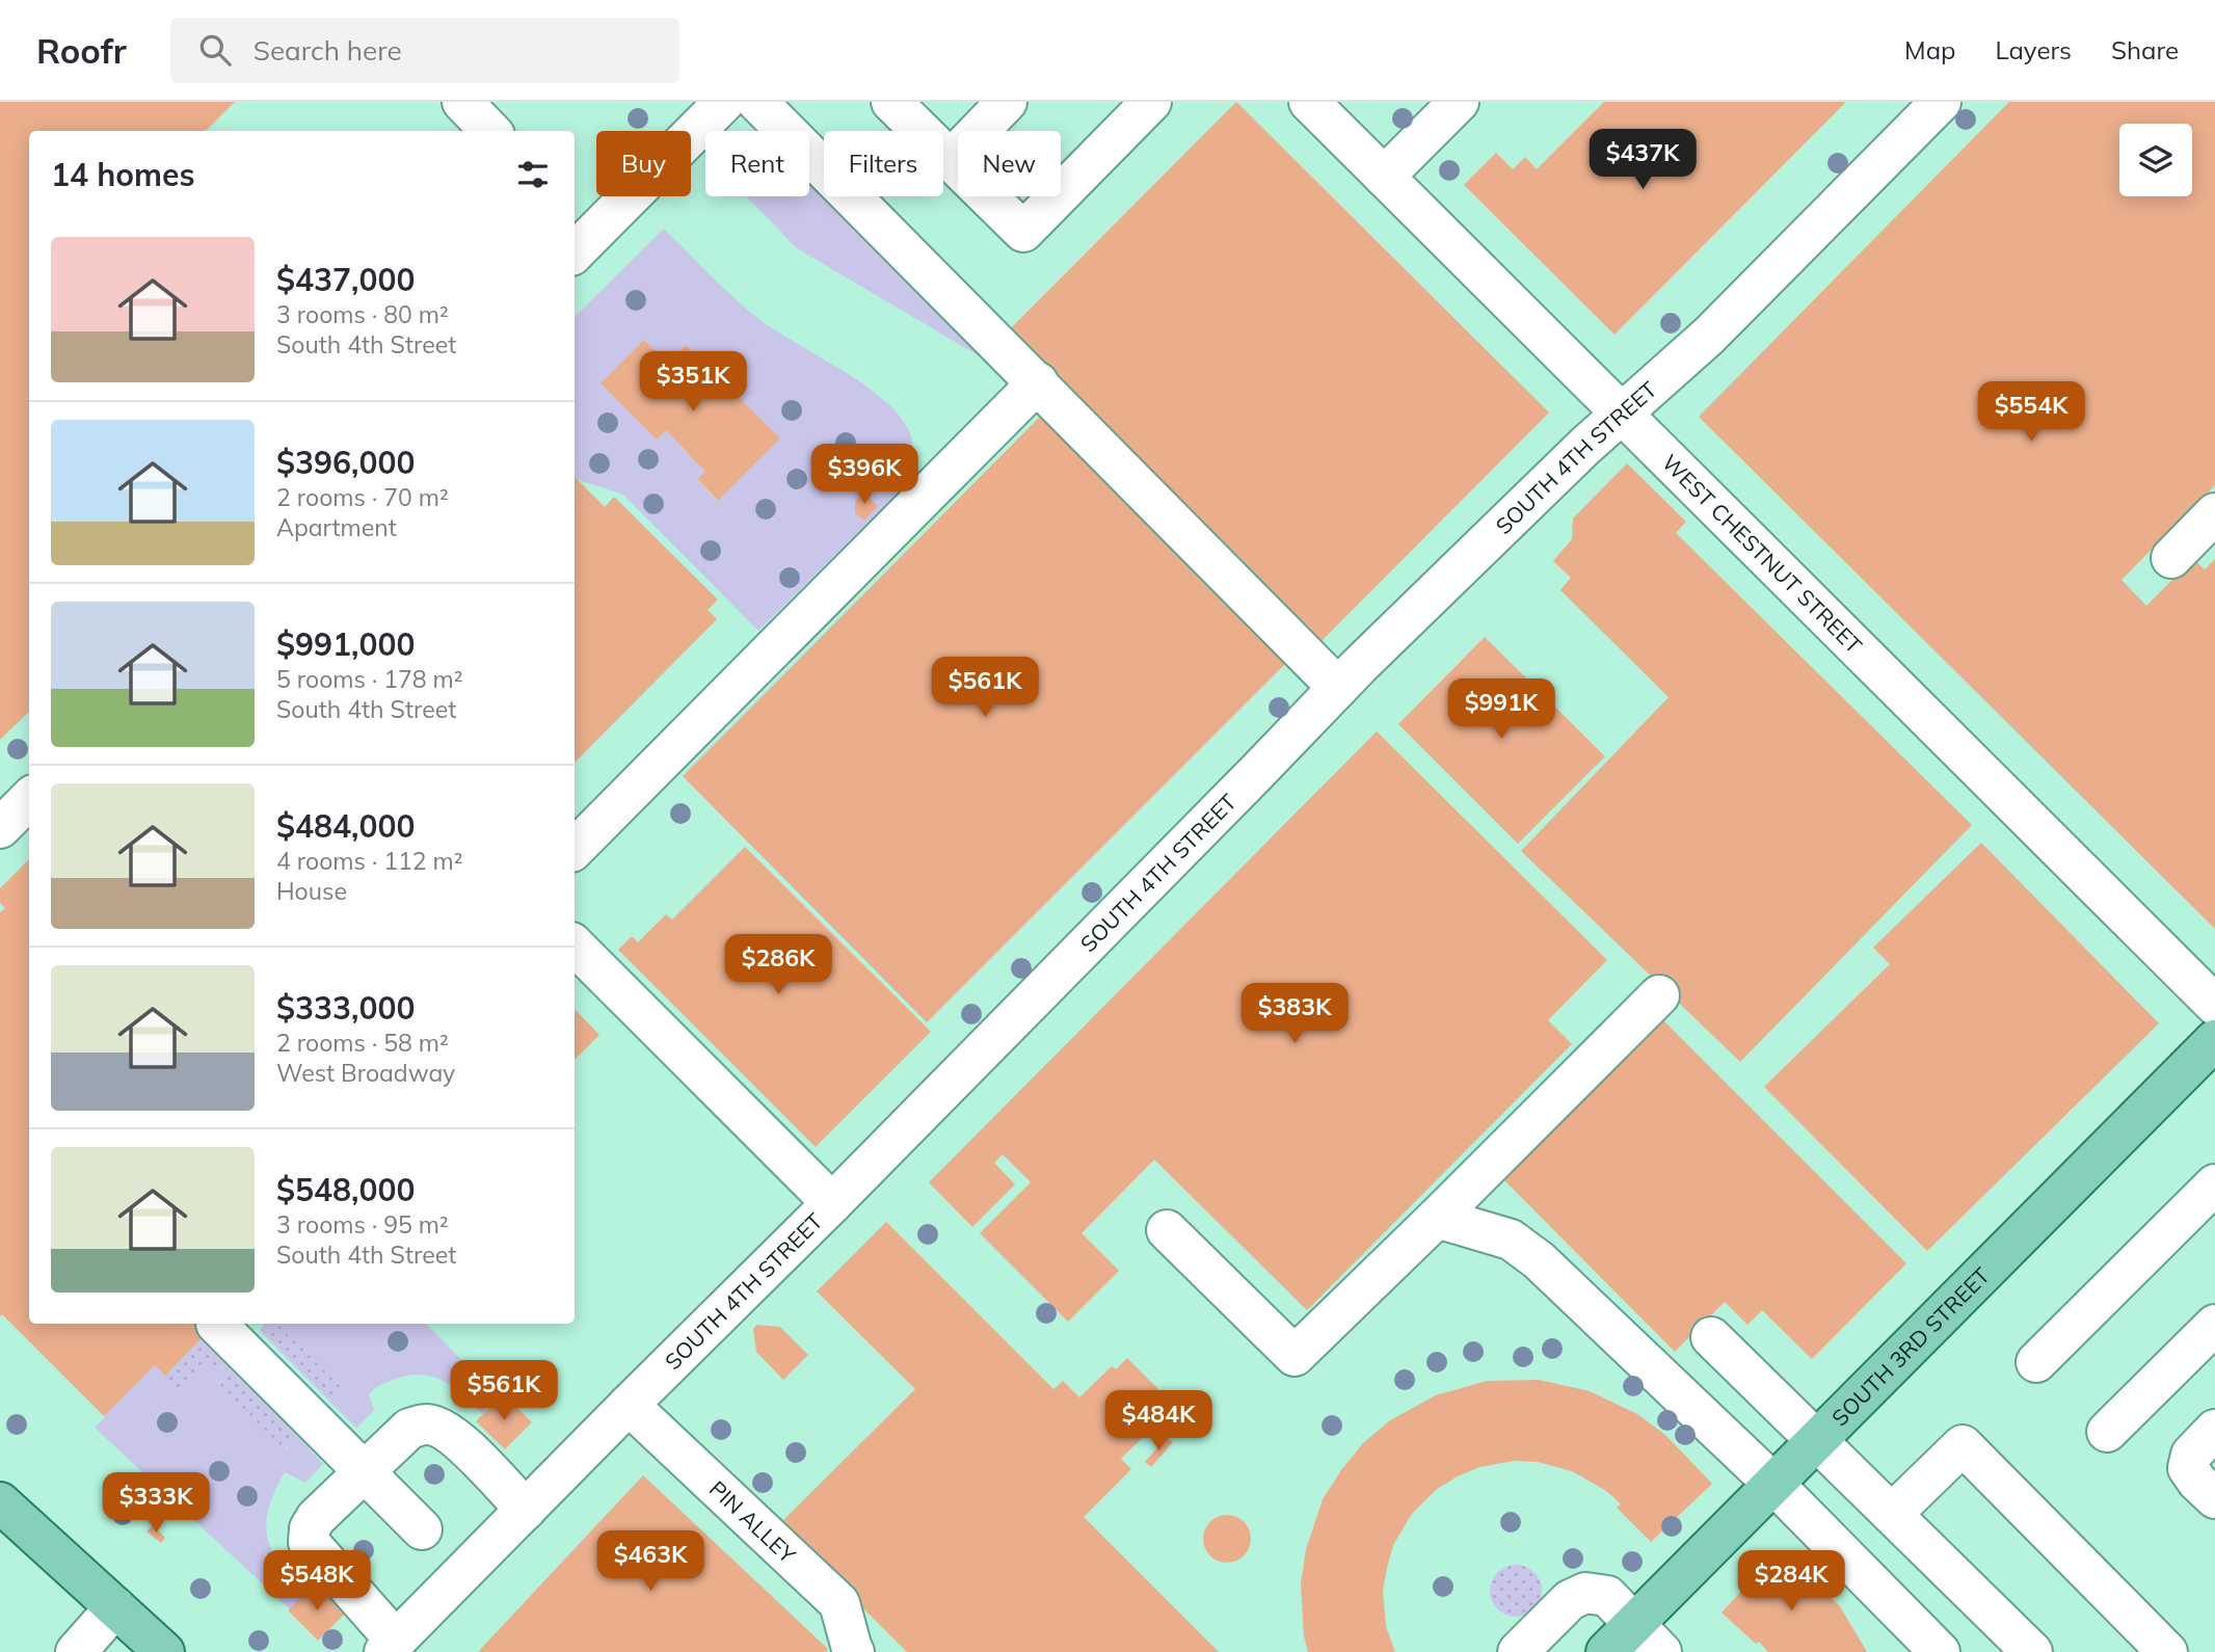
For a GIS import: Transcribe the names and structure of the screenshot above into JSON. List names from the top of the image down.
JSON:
{
  "streets": {
    "main road": ["SOUTH 3RD STREET"],
    "street": ["SOUTH 4TH STREET", "WEST CHESTNUT STREET", "PIN ALLEY"]
  },
  "crossings": [
    ["SOUTH 4TH STREET", "WEST CHESTNUT STREET"],
    ["SOUTH 4TH STREET", "PIN ALLEY"]
  ],
  "page": {
    "header": "Roofr",
    "search": "Search here",
    "nav": ["Map", "Layers", "Share"],
    "price": [
      "$437K",
      "$351K",
      "$554K",
      "$396K",
      "$561K",
      "$991K",
      "$286K",
      "$383K",
      "$561K",
      "$484K",
      "$333K",
      "$463K",
      "$548K",
      "$284K"
    ],
    "chip": [
      "Buy",
      "Rent",
      "Filters",
      "New"
    ],
    "heading": "14 homes",
    "list": [
      {
        "name": "$437,000",
        "note": "3 rooms · 80 m² · South 4th Street"
      },
      {
        "name": "$396,000",
        "note": "2 rooms · 70 m² · Apartment"
      },
      {
        "name": "$991,000",
        "note": "5 rooms · 178 m² · South 4th Street"
      },
      {
        "name": "$484,000",
        "note": "4 rooms · 112 m² · House"
      },
      {
        "name": "$333,000",
        "note": "2 rooms · 58 m² · West Broadway"
      },
      {
        "name": "$548,000",
        "note": "3 rooms · 95 m² · South 4th Street"
      }
    ]
  }
}
